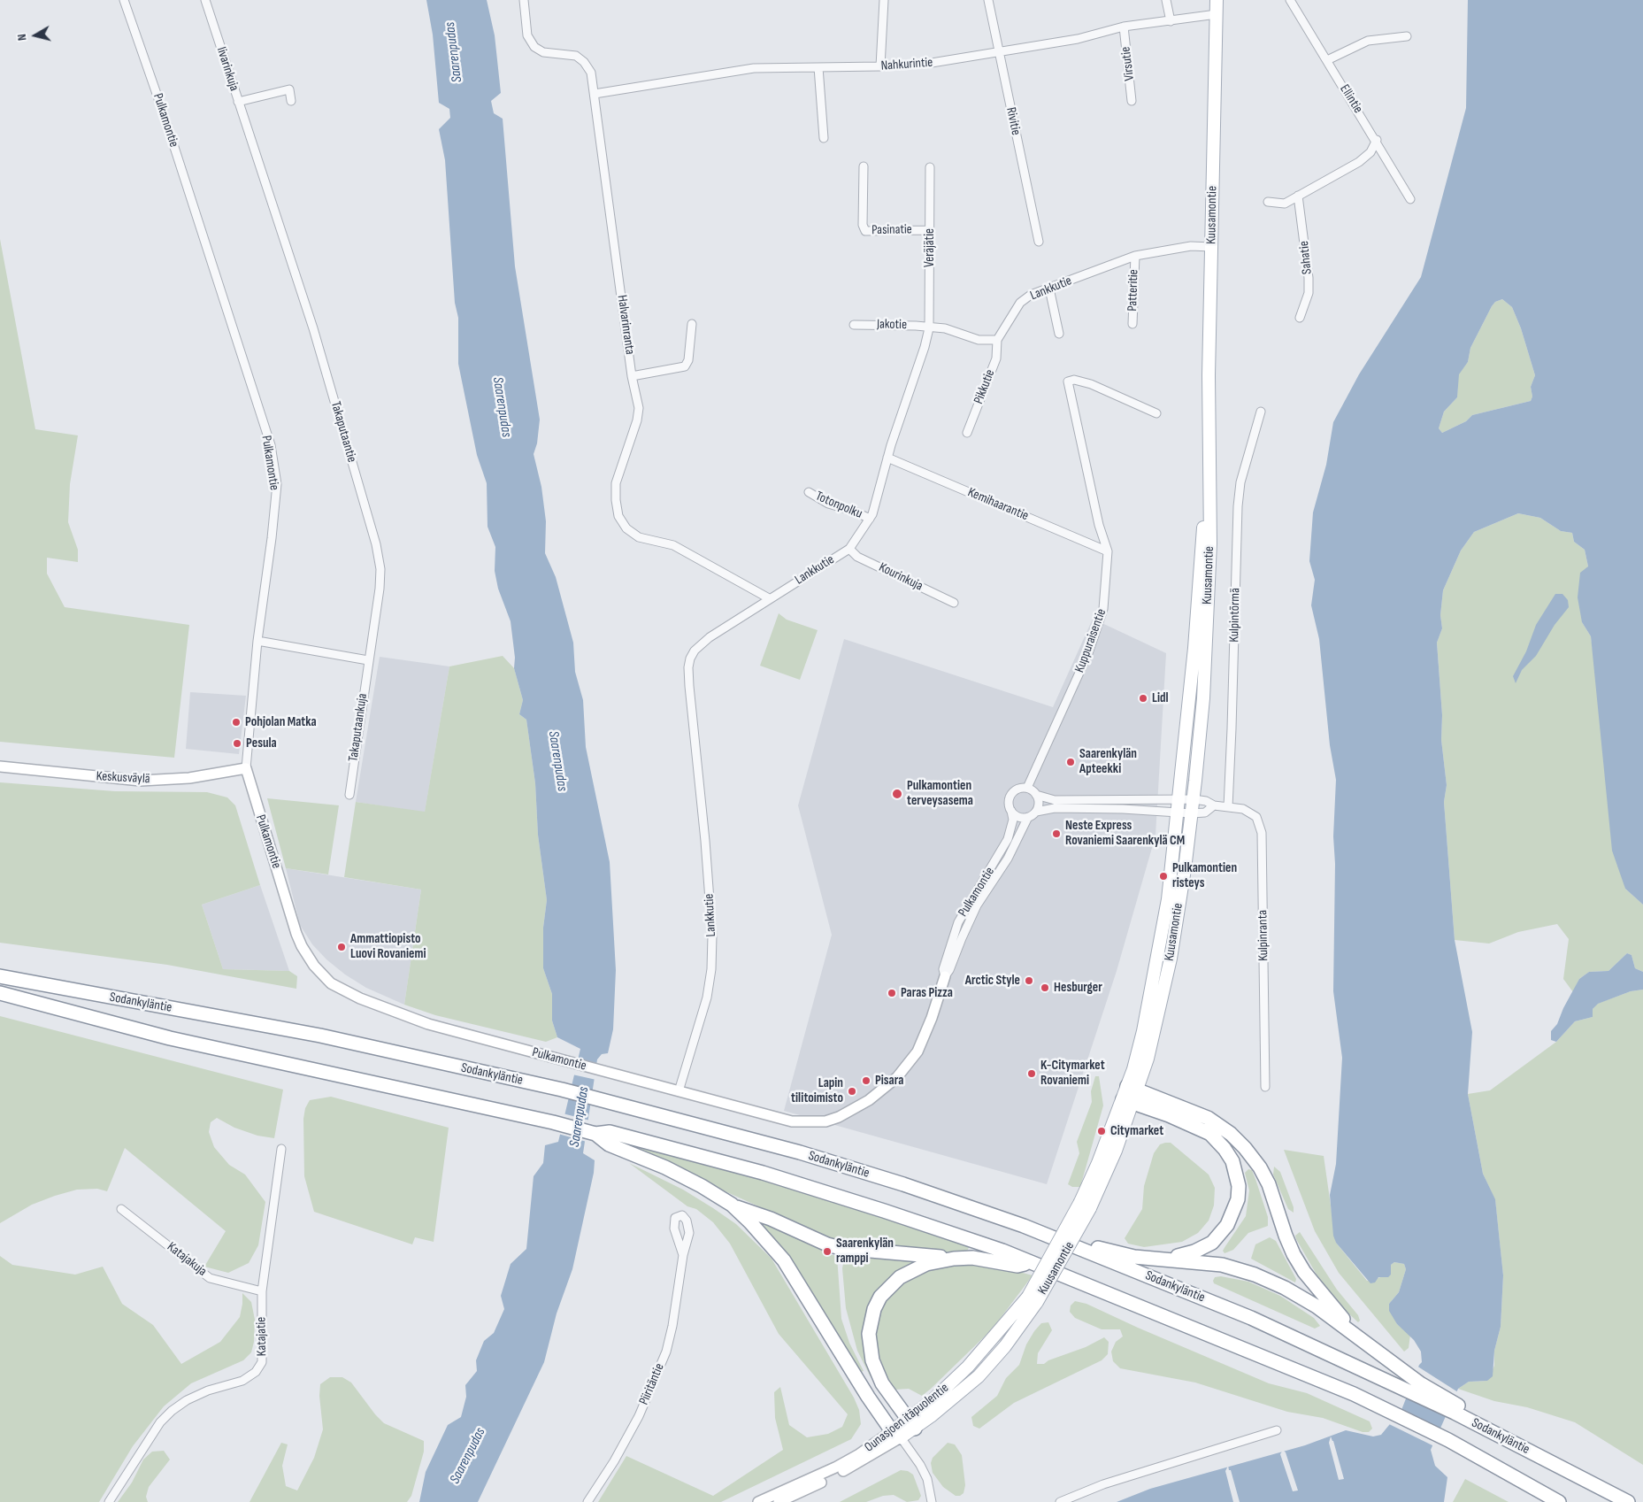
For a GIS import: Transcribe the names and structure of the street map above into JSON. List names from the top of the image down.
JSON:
{
  "streets": {
    "highway": ["Sodankyläntie"],
    "main road": ["Kuusamontie", "Ounasjoen itäpuolentie"],
    "street": [
      "Virsutie",
      "Nahkurintie",
      "Iivarinkuja",
      "Ellintie",
      "Pulkamontie",
      "Rivitie",
      "Pasinatie",
      "Veräjätie",
      "Sahatie",
      "Lankkutie",
      "Patteritie",
      "Halvarinranta",
      "Jakotie",
      "Pikkutie",
      "Takaputaantie",
      "Kemihaarantie",
      "Totonpolku",
      "Kourinkuja",
      "Kulpintörmä",
      "Kuppuraisentie",
      "Takaputaankuja",
      "Keskusväylä",
      "Kulpinranta",
      "Katajakuja",
      "Katajatie",
      "Piiritäntie"
    ]
  },
  "crossings": [
    ["Virsutie", "Nahkurintie"],
    ["Nahkurintie", "Rivitie"],
    ["Nahkurintie", "Kuusamontie"],
    ["Nahkurintie", "Halvarinranta"],
    ["Iivarinkuja", "Takaputaantie"],
    ["Pulkamontie", "Lankkutie"],
    ["Pulkamontie", "Kuppuraisentie"],
    ["Pulkamontie", "Keskusväylä"],
    ["Kuusamontie", "Lankkutie"],
    ["Kuusamontie", "Ounasjoen itäpuolentie"],
    ["Pasinatie", "Veräjätie"],
    ["Veräjätie", "Lankkutie"],
    ["Veräjätie", "Jakotie"],
    ["Lankkutie", "Patteritie"],
    ["Lankkutie", "Halvarinranta"],
    ["Lankkutie", "Jakotie"],
    ["Lankkutie", "Pikkutie"],
    ["Lankkutie", "Kemihaarantie"],
    ["Lankkutie", "Totonpolku"],
    ["Lankkutie", "Kourinkuja"],
    ["Takaputaantie", "Takaputaankuja"],
    ["Kemihaarantie", "Kuppuraisentie"],
    ["Kulpintörmä", "Kulpinranta"],
    ["Katajakuja", "Katajatie"]
  ],
  "water": ["Saarenpudas"],
  "places": [
    "Lidl",
    "Pohjolan Matka",
    "Pesula",
    "Saarenkylän Apteekki",
    "Pulkamontien terveysasema",
    "Neste Express Rovaniemi Saarenkylä CM",
    "Pulkamontien risteys",
    "Ammattiopisto Luovi Rovaniemi",
    "Arctic Style",
    "Hesburger",
    "Paras Pizza",
    "K-Citymarket Rovaniemi",
    "Pisara",
    "Lapin tilitoimisto",
    "Citymarket",
    "Saarenkylän ramppi"
  ],
  "north": "left"
}
